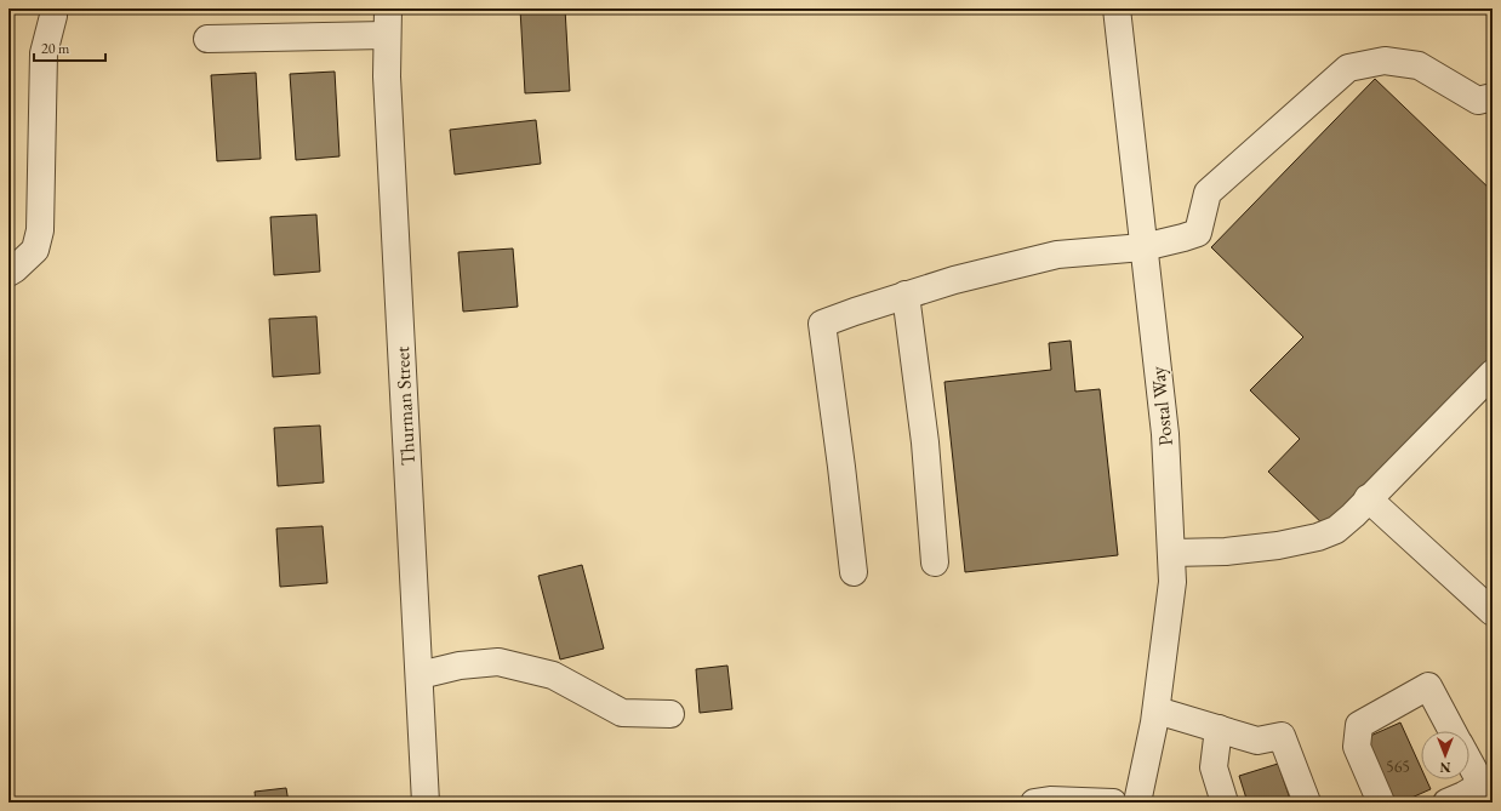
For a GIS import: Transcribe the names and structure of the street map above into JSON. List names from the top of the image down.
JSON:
{
  "streets": {
    "street": ["Thurman Street", "Postal Way"]
  },
  "house_numbers": ["565"],
  "scale_bar": "20 m",
  "north": "bottom"
}
